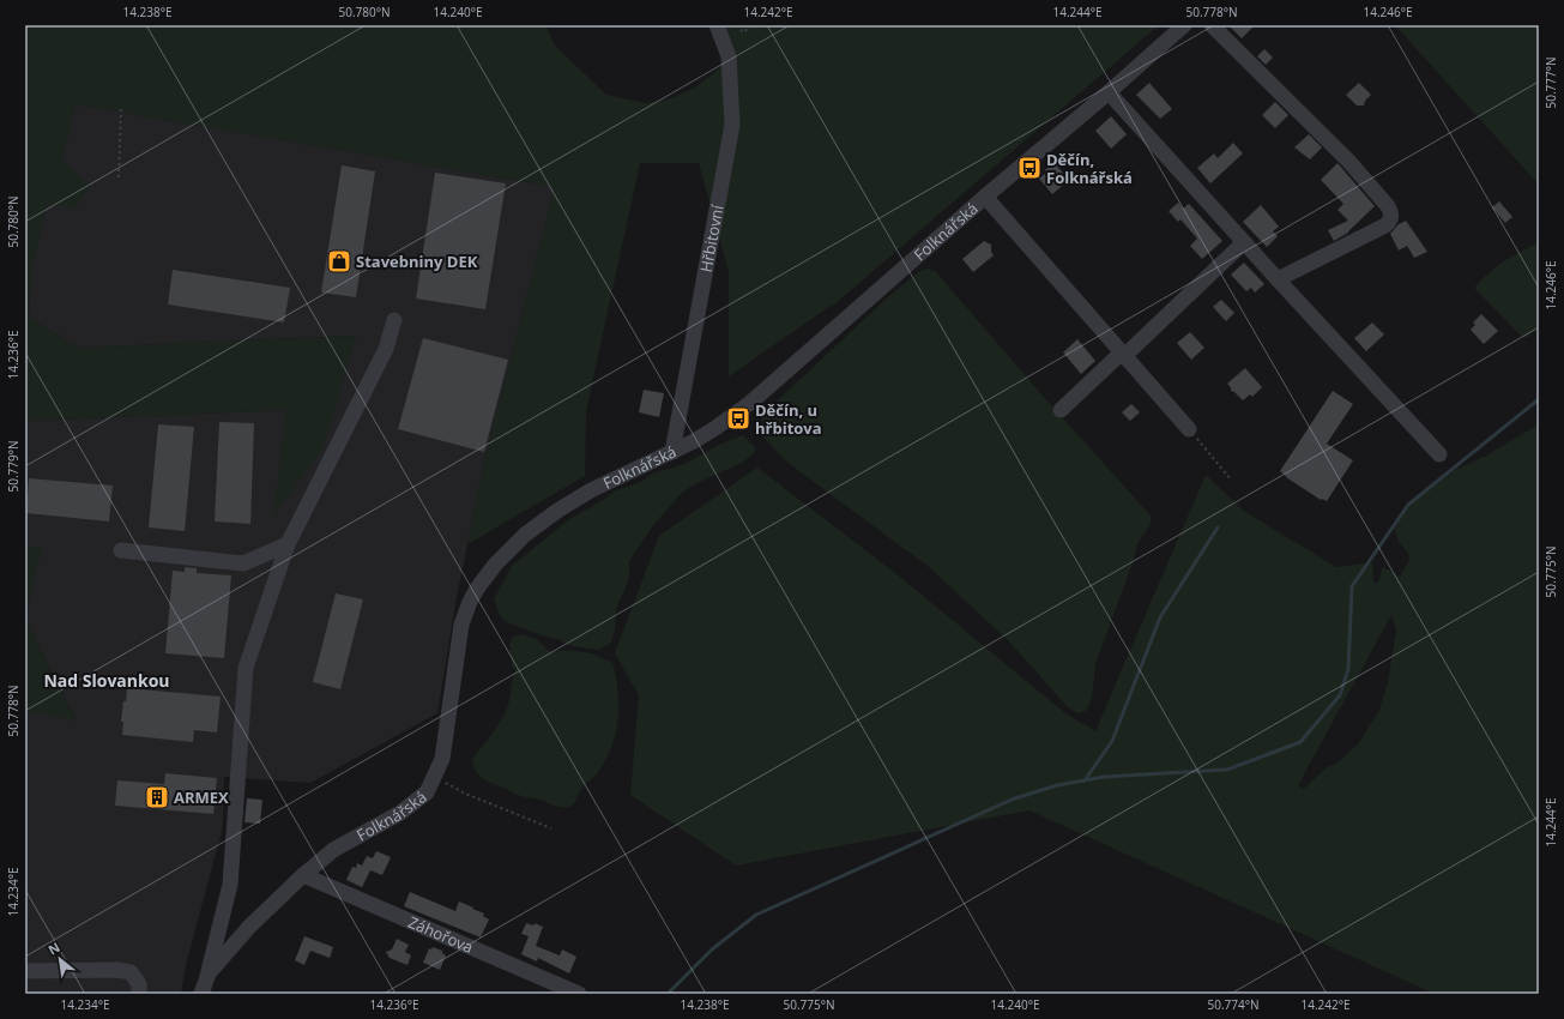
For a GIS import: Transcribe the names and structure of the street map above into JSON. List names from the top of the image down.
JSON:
{
  "streets": {
    "street": ["Folknářská", "Hřbitovní", "Záhořova"]
  },
  "crossings": [
    ["Folknářská", "Hřbitovní"],
    ["Folknářská", "Záhořova"]
  ],
  "districts": ["Nad Slovankou"],
  "places": {
    "bus stop": ["Děčín, Folknářská", "Děčín, u hřbitova"],
    "shop": ["Stavebniny DEK"],
    "building": ["ARMEX"]
  },
  "north": "top left",
  "coordinates": [
    "14.238°E",
    "50.780°N",
    "14.240°E",
    "14.242°E",
    "14.244°E",
    "50.778°N",
    "14.246°E",
    "50.777°N",
    "14.236°E",
    "50.779°N",
    "50.775°N",
    "14.234°E",
    "50.774°N"
  ]
}
